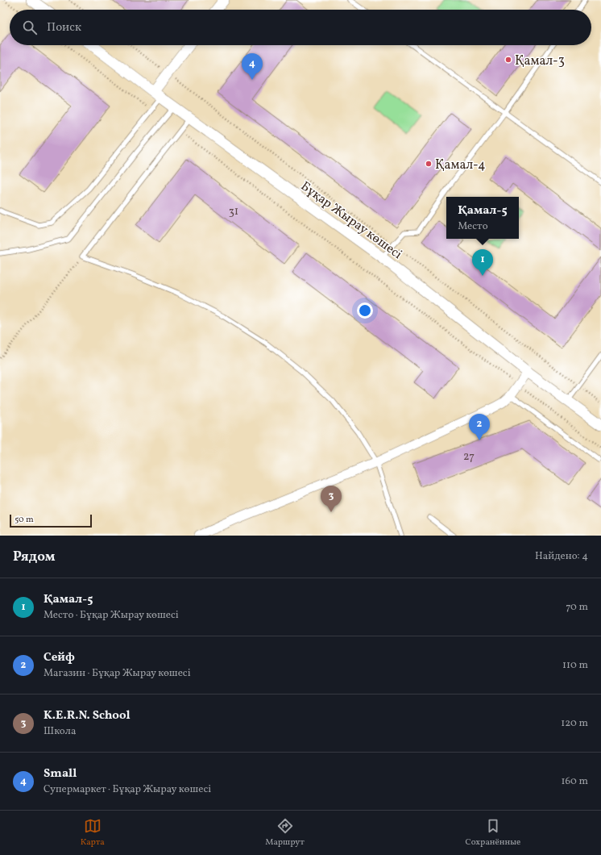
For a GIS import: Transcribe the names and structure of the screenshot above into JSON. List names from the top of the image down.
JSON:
{
  "streets": {
    "street": ["Бұқар Жырау көшесі"]
  },
  "places": ["Қамал-3", "Қамал-4"],
  "house_numbers": ["31", "27"],
  "scale_bar": "50 m",
  "page": {
    "search": "Поиск",
    "pins": [
      "4",
      "1",
      "2",
      "3"
    ],
    "popup": ["Қамал-5", "Место"],
    "scale": "50 m",
    "heading": ["Рядом", "Найдено: 4"],
    "list": [
      {
        "mark": "1",
        "name": "Қамал-5",
        "note": "Место · Бұқар Жырау көшесі",
        "value": "70 m"
      },
      {
        "mark": "2",
        "name": "Сейф",
        "note": "Магазин · Бұқар Жырау көшесі",
        "value": "110 m"
      },
      {
        "mark": "3",
        "name": "K.E.R.N. School",
        "note": "Школа",
        "value": "120 m"
      },
      {
        "mark": "4",
        "name": "Small",
        "note": "Супермаркет · Бұқар Жырау көшесі",
        "value": "160 m"
      }
    ],
    "nav": ["Карта", "Маршрут", "Сохранённые"]
  }
}
